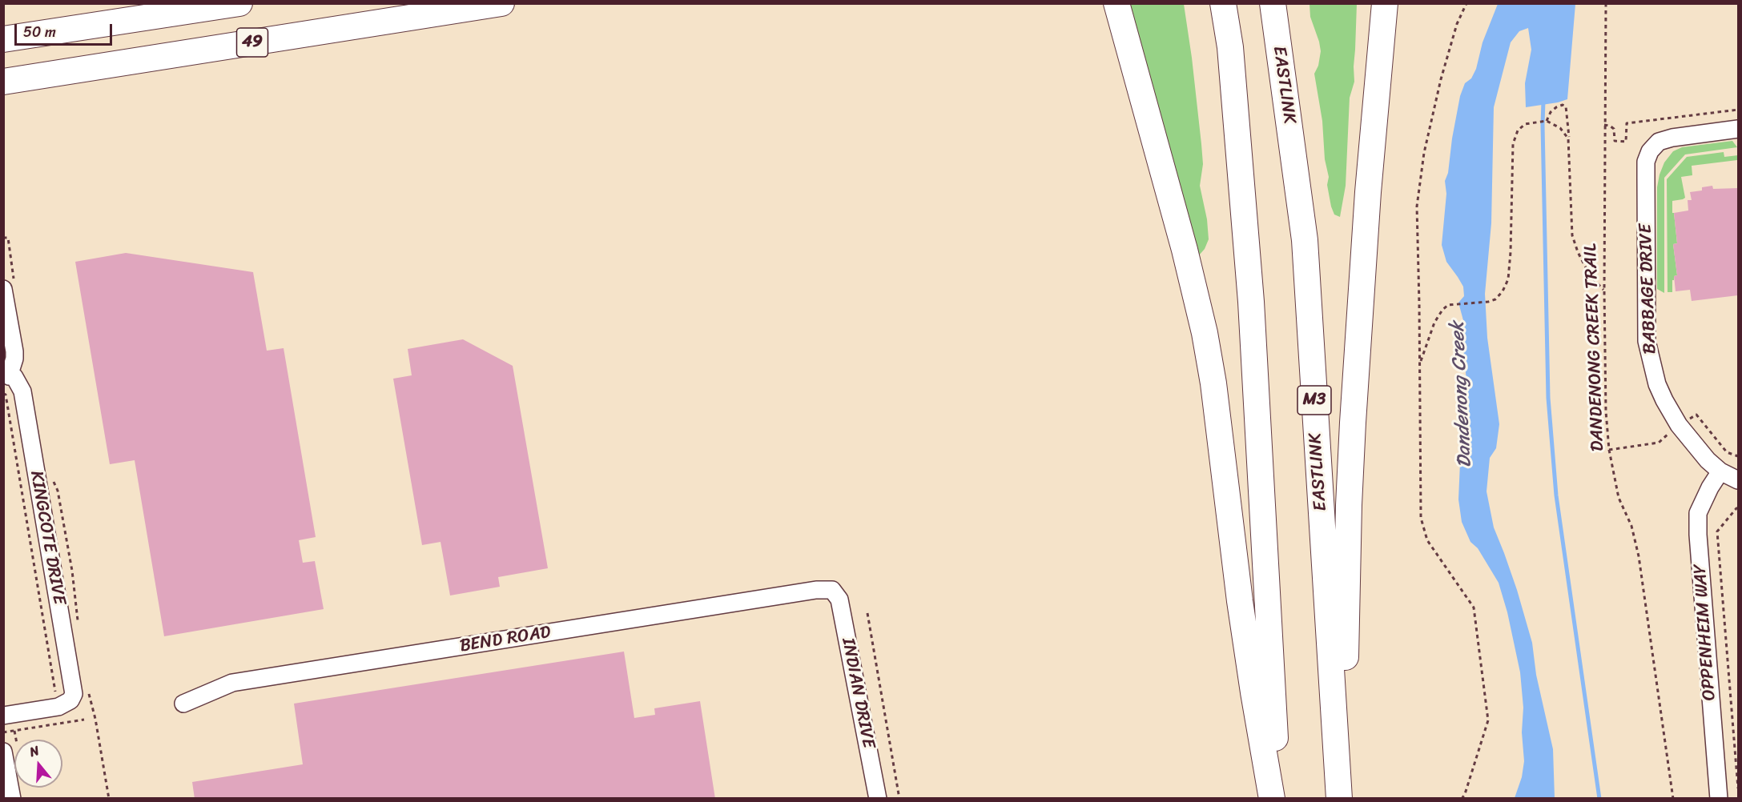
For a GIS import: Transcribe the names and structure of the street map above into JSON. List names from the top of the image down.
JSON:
{
  "streets": {
    "highway": ["49", "EASTLINK", "M3"],
    "street": [
      "BABBAGE DRIVE",
      "KINGCOTE DRIVE",
      "OPPENHEIM WAY",
      "BEND ROAD",
      "INDIAN DRIVE"
    ],
    "path": ["DANDENONG CREEK TRAIL"]
  },
  "crossings": [
    ["BABBAGE DRIVE", "OPPENHEIM WAY"],
    ["BEND ROAD", "INDIAN DRIVE"]
  ],
  "water": ["Dandenong Creek"],
  "scale_bar": "50 m",
  "north": "top"
}
